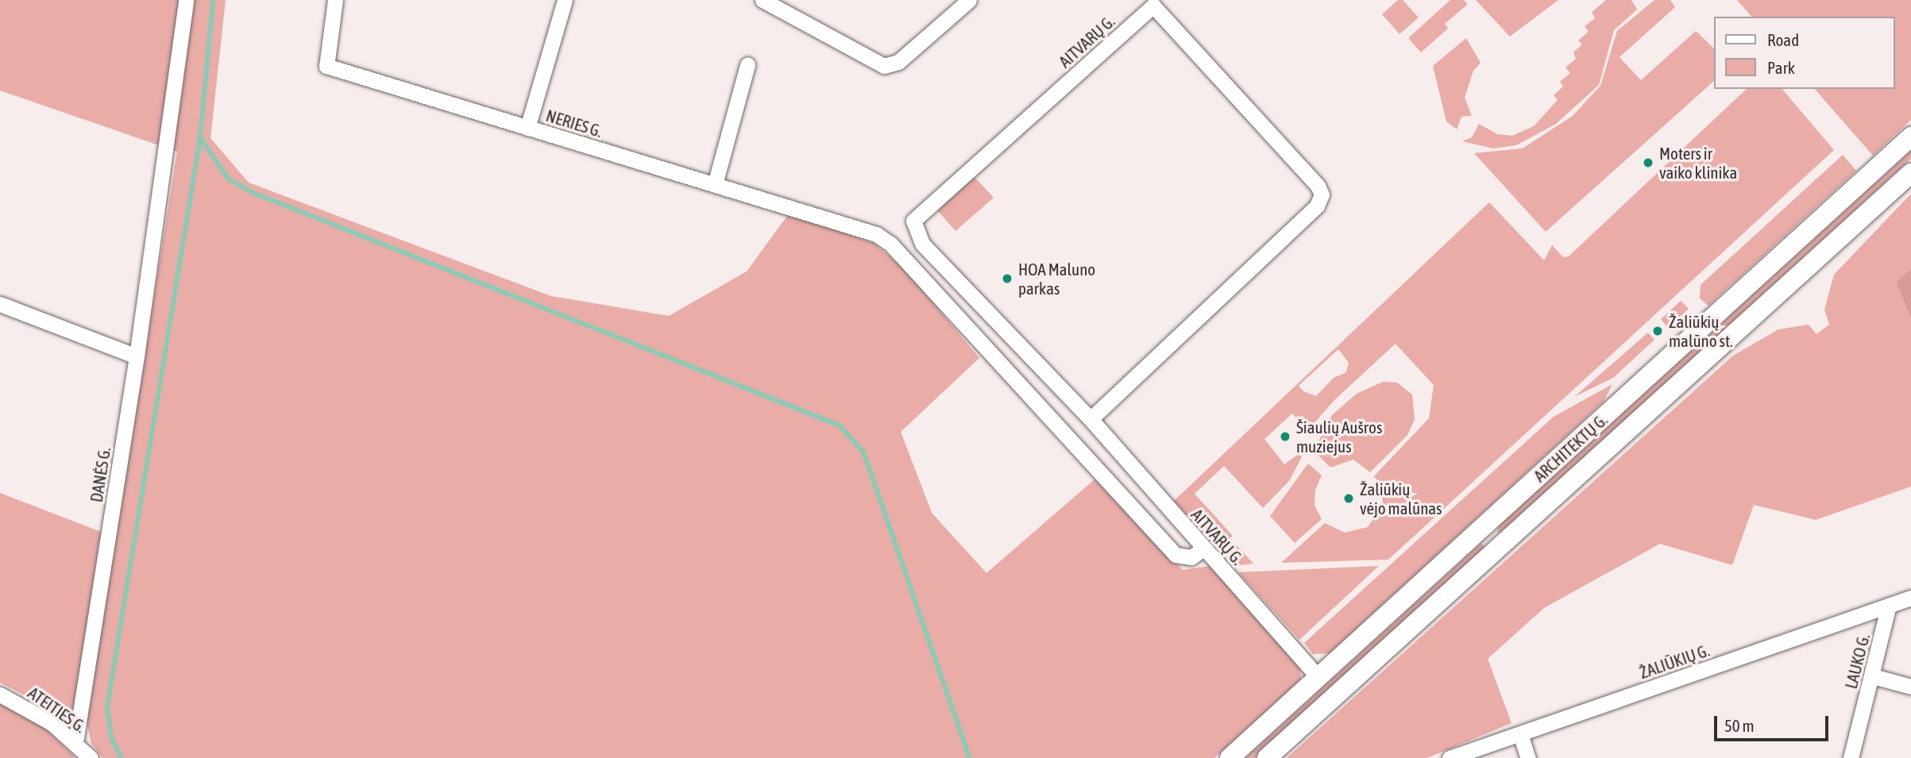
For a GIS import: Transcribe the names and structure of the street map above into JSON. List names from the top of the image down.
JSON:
{
  "streets": {
    "main road": ["ARCHITEKTŲ G."],
    "street": [
      "AITVARŲ G.",
      "NERIES G.",
      "DANĖS G.",
      "ŽALIŪKIŲ G.",
      "LAUKO G.",
      "ATEITIES G."
    ]
  },
  "crossings": [
    ["AITVARŲ G.", "NERIES G."],
    ["AITVARŲ G.", "ARCHITEKTŲ G."],
    ["DANĖS G.", "ATEITIES G."],
    ["ŽALIŪKIŲ G.", "LAUKO G."]
  ],
  "places": [
    "Moters ir vaiko klinika",
    "HOA Maluno parkas",
    "Žaliūkių malūno st.",
    "Šiaulių Aušros muziejus",
    "Žaliūkių vėjo malūnas"
  ],
  "legend": ["Road", "Park"],
  "scale_bar": "50 m"
}
